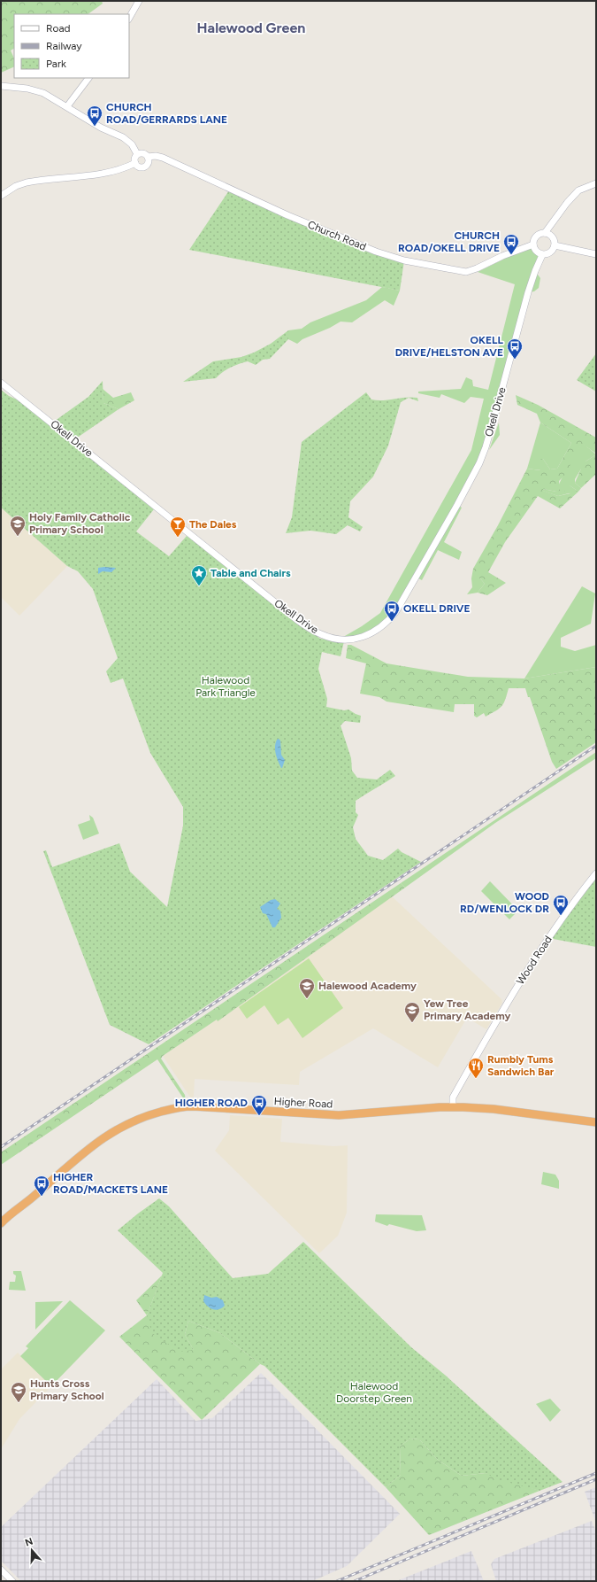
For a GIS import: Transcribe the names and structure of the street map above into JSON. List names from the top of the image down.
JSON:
{
  "streets": {
    "highway": ["Higher Road"],
    "street": ["Church Road", "Okell Drive", "Wood Road"]
  },
  "crossings": [
    ["Church Road", "Okell Drive"],
    ["Wood Road", "Higher Road"]
  ],
  "districts": ["Halewood Green"],
  "parks": ["Halewood Park Triangle", "Halewood Doorstep Green"],
  "places": {
    "bus stop": [
      "CHURCH ROAD/GERRARDS LANE",
      "CHURCH ROAD/OKELL DRIVE",
      "OKELL DRIVE/HELSTON AVE",
      "OKELL DRIVE",
      "WOOD RD/WENLOCK DR",
      "HIGHER ROAD",
      "HIGHER ROAD/MACKETS LANE"
    ],
    "school or university": [
      "Holy Family Catholic Primary School",
      "Halewood Academy",
      "Yew Tree Primary Academy",
      "Hunts Cross Primary School"
    ],
    "bar": ["The Dales"],
    "place": ["Table and Chairs"],
    "restaurant": ["Rumbly Tums Sandwich Bar"]
  },
  "legend": ["Road", "Railway", "Park"],
  "north": "top"
}
